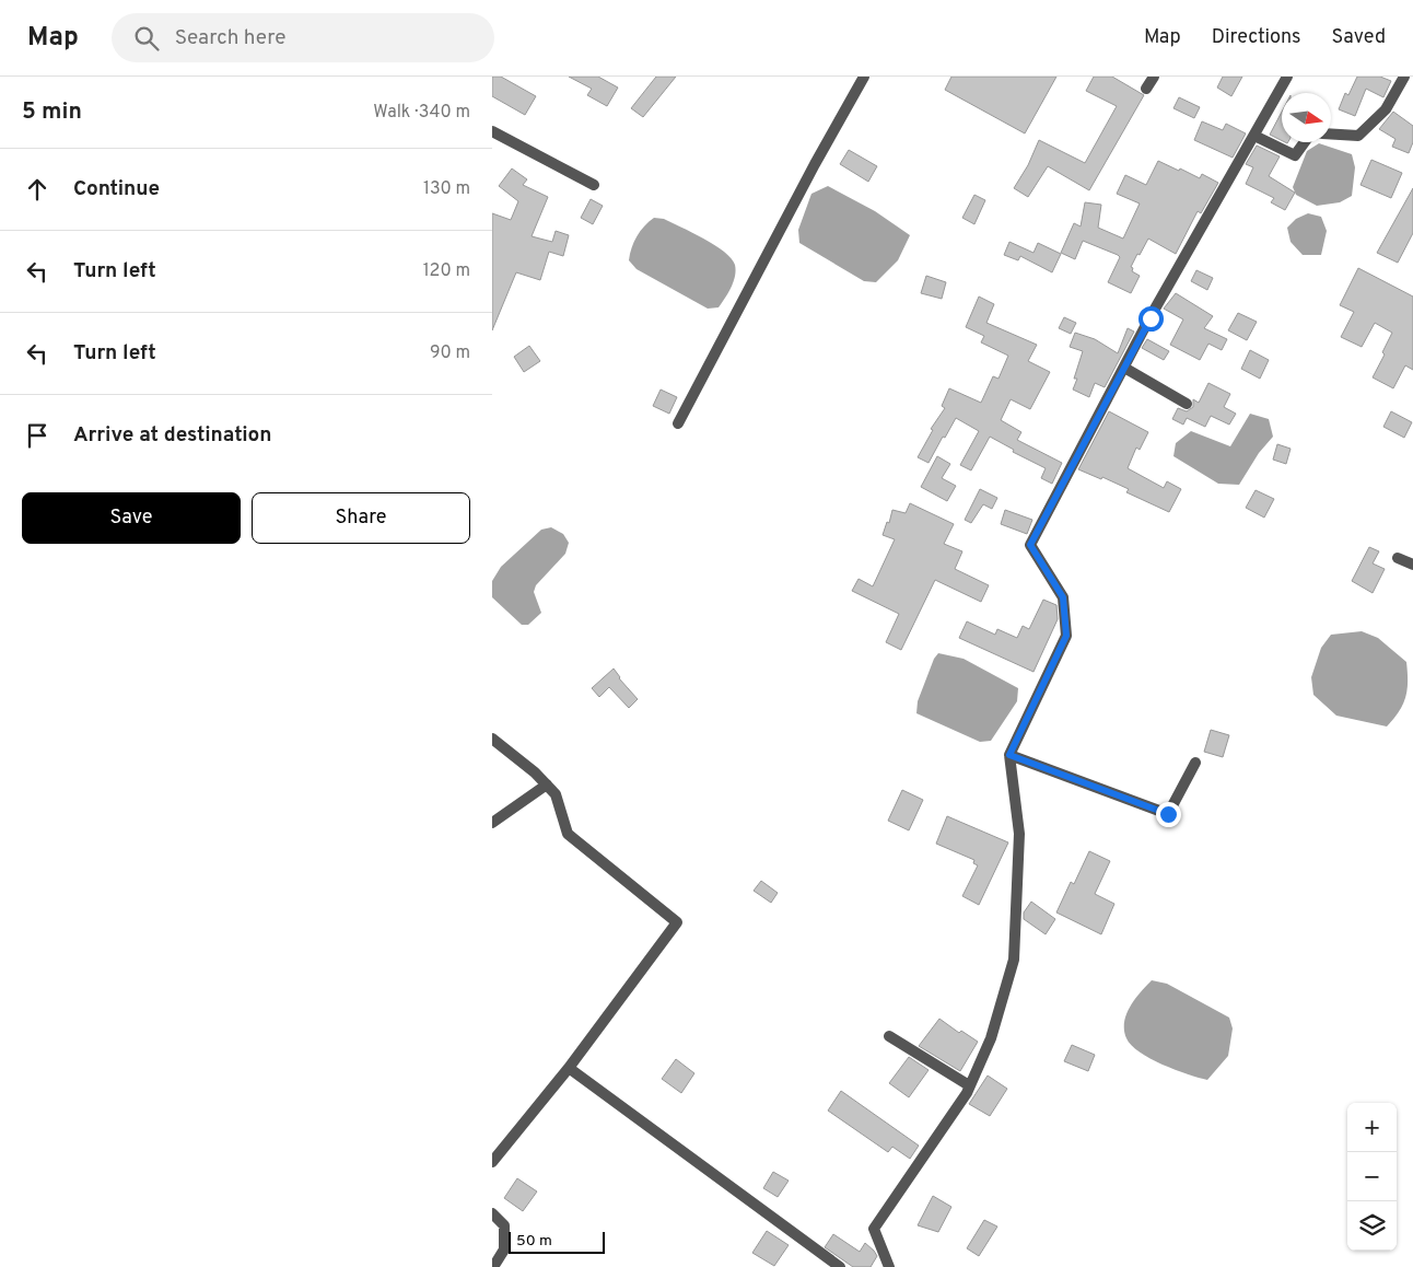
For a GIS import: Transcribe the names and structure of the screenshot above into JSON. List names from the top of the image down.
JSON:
{
  "scale_bar": "50 m",
  "north": "right",
  "page": {
    "header": "Map",
    "search": "Search here",
    "nav": ["Map", "Directions", "Saved"],
    "heading": ["5 min", "Walk · 340 m"],
    "list": [
      ["Continue", "130 m"],
      ["Turn left", "120 m"],
      ["Turn left", "90 m"],
      "Arrive at destination"
    ],
    "buttons": ["Save", "Share"],
    "map_buttons": ["+", "−"],
    "scale": "50 m"
  }
}
